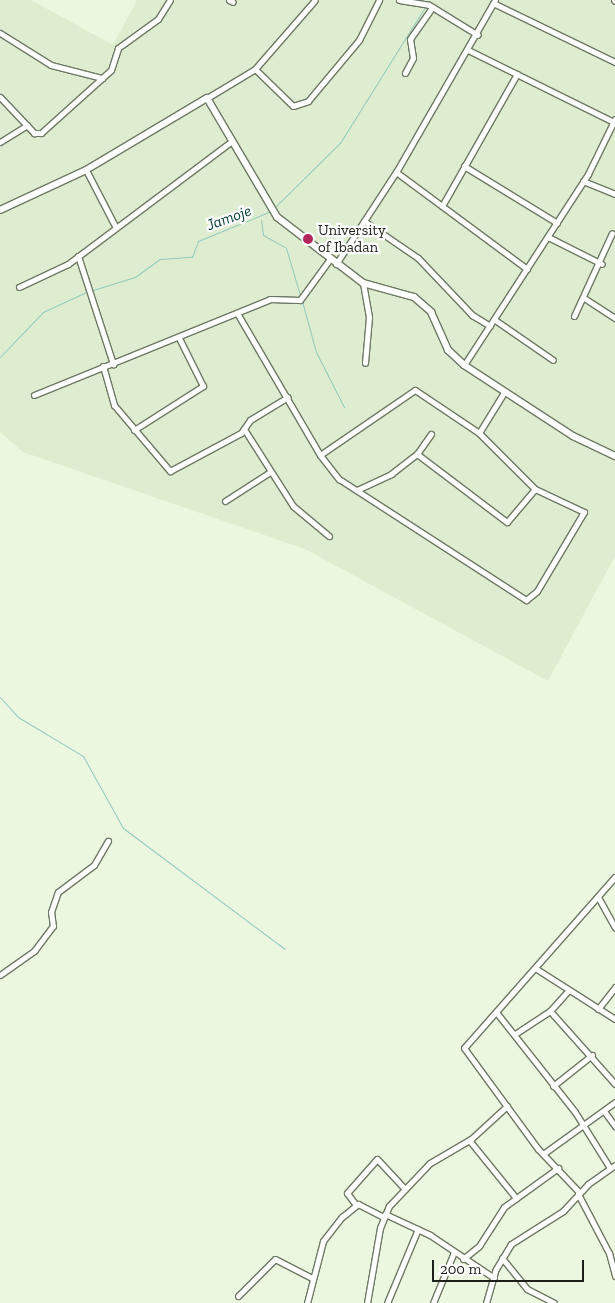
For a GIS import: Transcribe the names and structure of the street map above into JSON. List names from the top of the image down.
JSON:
{
  "water": ["Jamoje"],
  "places": ["University of Ibadan"],
  "scale_bar": "200 m"
}
